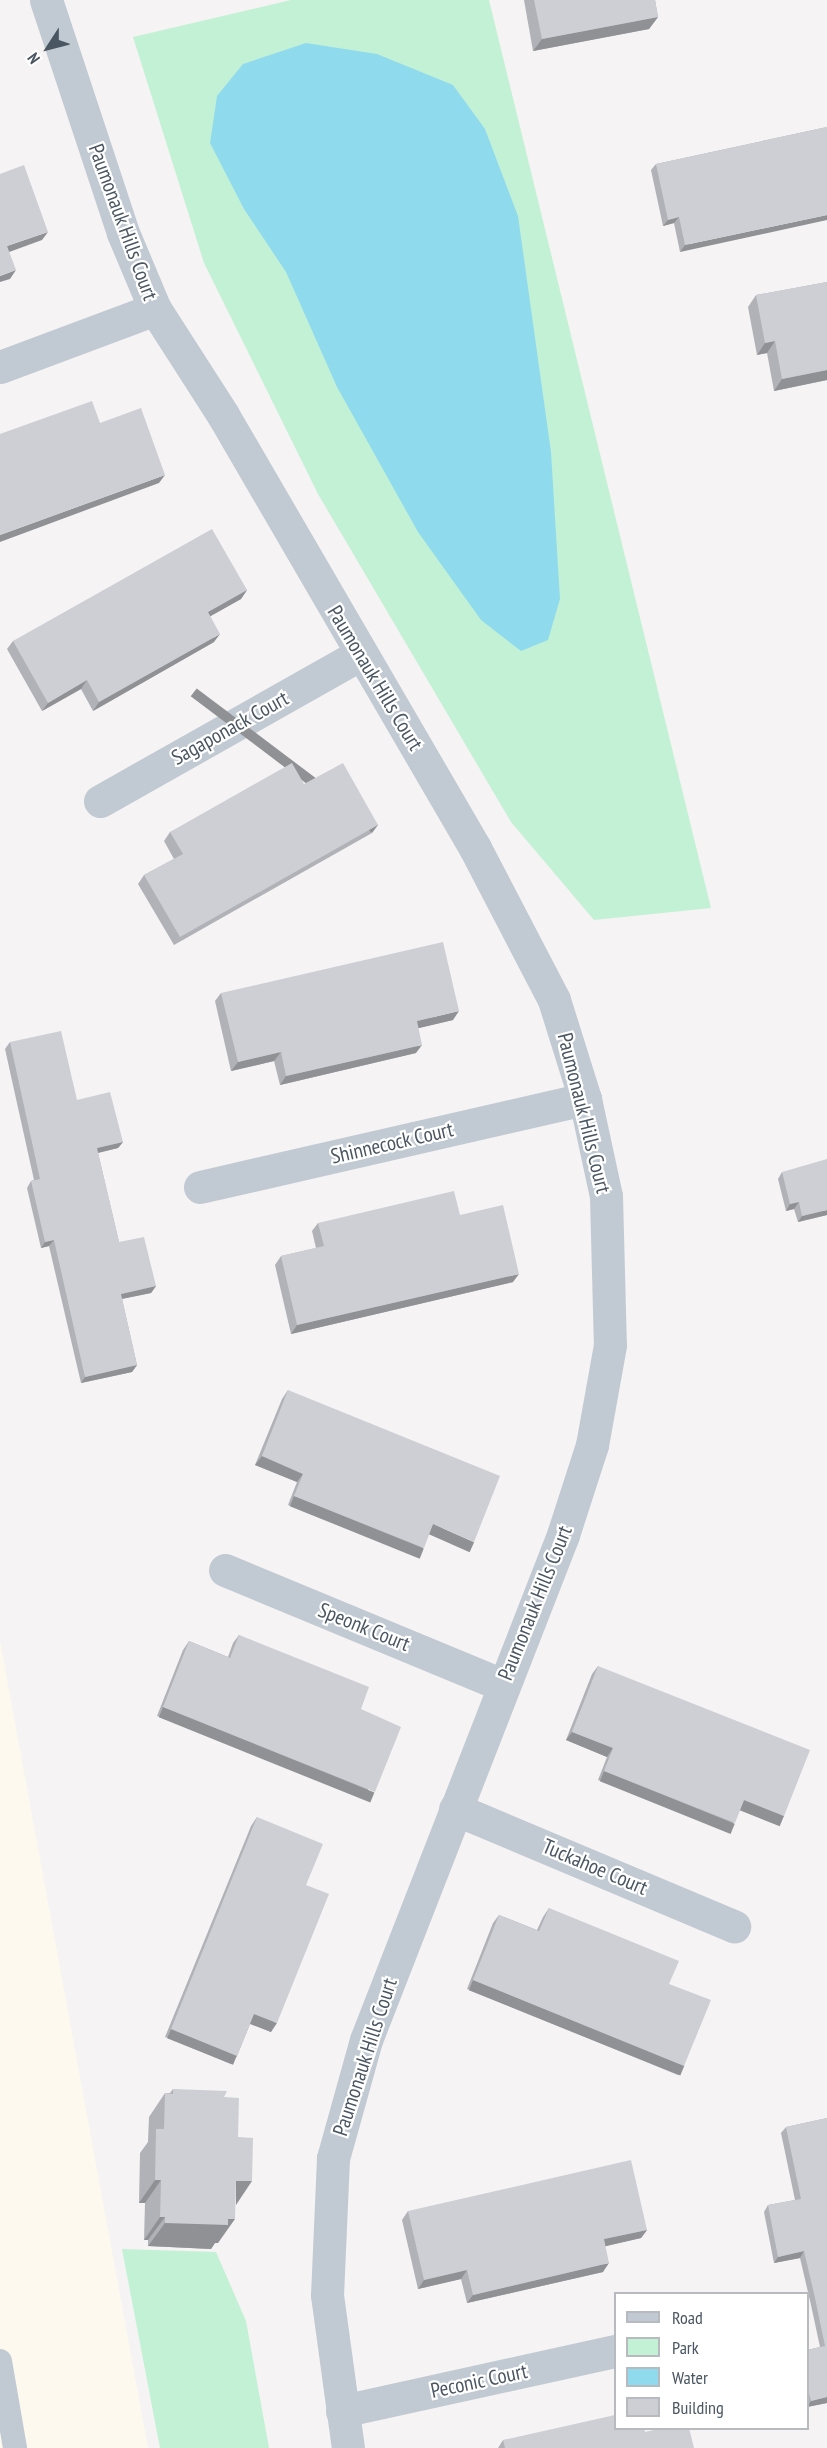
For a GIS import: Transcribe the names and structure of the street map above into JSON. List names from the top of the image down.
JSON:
{
  "streets": {
    "street": [
      "Paumonauk Hills Court",
      "Sagaponack Court",
      "Shinnecock Court",
      "Speonk Court",
      "Tuckahoe Court",
      "Peconic Court"
    ]
  },
  "crossings": [
    ["Paumonauk Hills Court", "Sagaponack Court"],
    ["Paumonauk Hills Court", "Shinnecock Court"],
    ["Paumonauk Hills Court", "Speonk Court"],
    ["Paumonauk Hills Court", "Tuckahoe Court"],
    ["Paumonauk Hills Court", "Peconic Court"]
  ],
  "legend": [
    "Road",
    "Park",
    "Water",
    "Building"
  ],
  "north": "bottom left"
}
